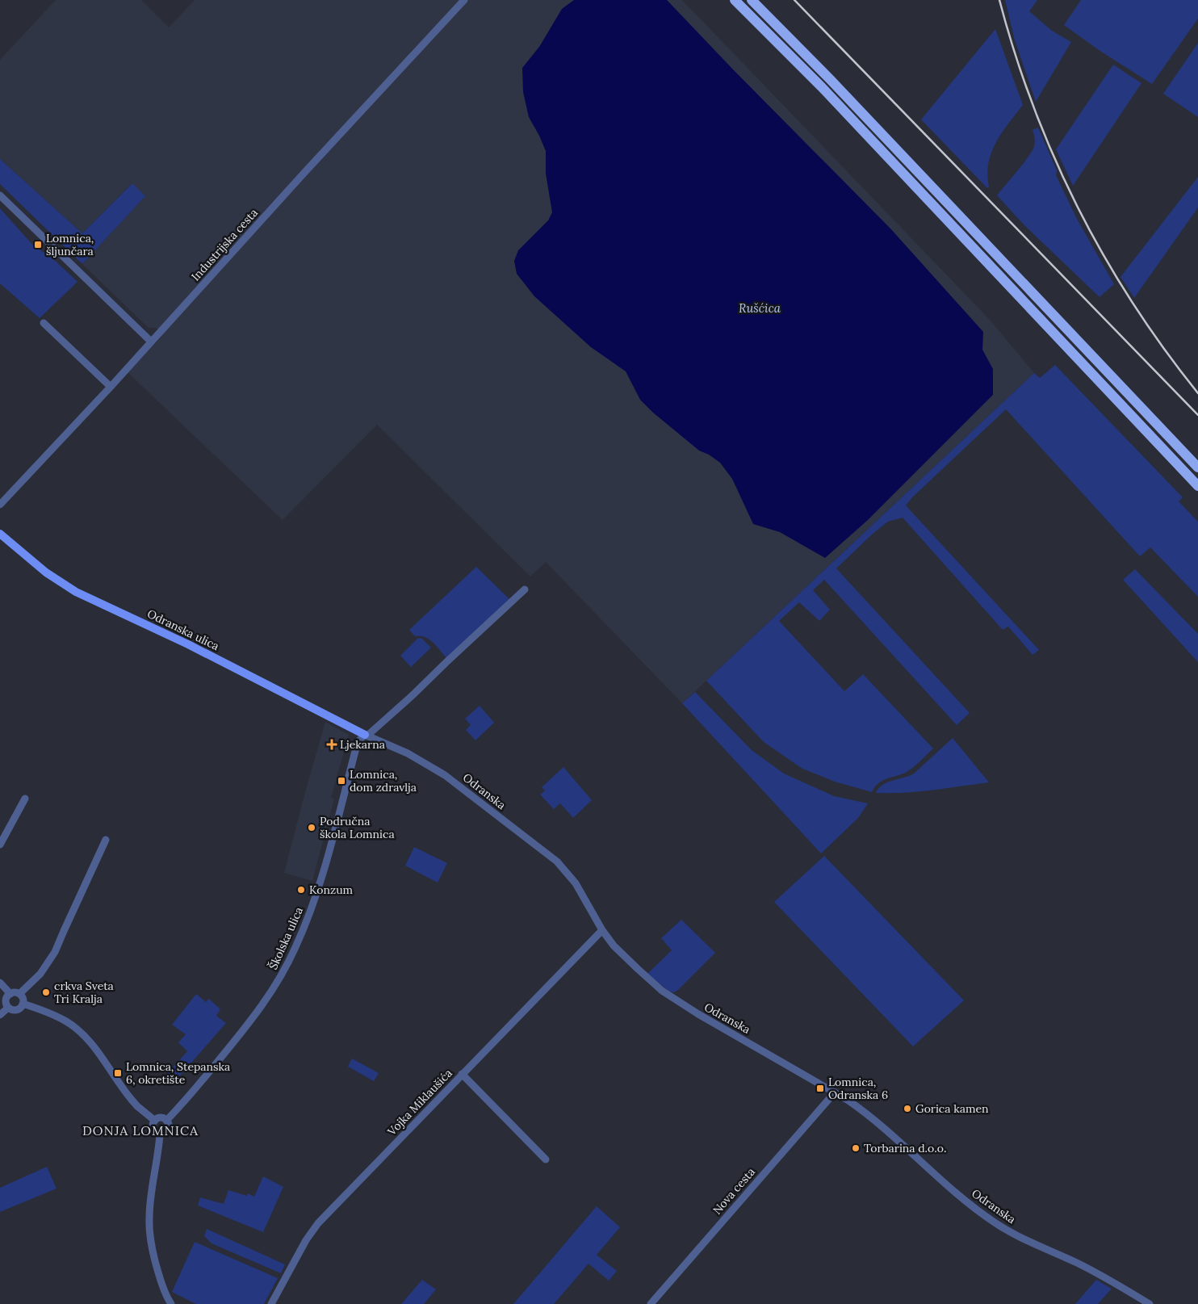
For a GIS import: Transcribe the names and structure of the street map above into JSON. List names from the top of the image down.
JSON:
{
  "streets": {
    "main road": ["Odranska ulica"],
    "street": [
      "Industrijska cesta",
      "Odranska",
      "Školska ulica",
      "Vojka Miklaušića",
      "Nova cesta"
    ]
  },
  "crossings": [
    ["Odranska ulica", "Odranska"],
    ["Odranska ulica", "Školska ulica"],
    ["Odranska", "Školska ulica"],
    ["Odranska", "Vojka Miklaušića"],
    ["Odranska", "Nova cesta"]
  ],
  "districts": ["DONJA LOMNICA"],
  "water": ["Rušćica"],
  "places": {
    "transit": [
      "Lomnica, šljunčara",
      "Lomnica, dom zdravlja",
      "Lomnica, Stepanska 6, okretište",
      "Lomnica, Odranska 6"
    ],
    "health": ["Ljekarna"],
    "other": [
      "Područna škola Lomnica",
      "Konzum",
      "crkva Sveta Tri Kralja",
      "Gorica kamen",
      "Torbarina d.o.o."
    ]
  }
}
